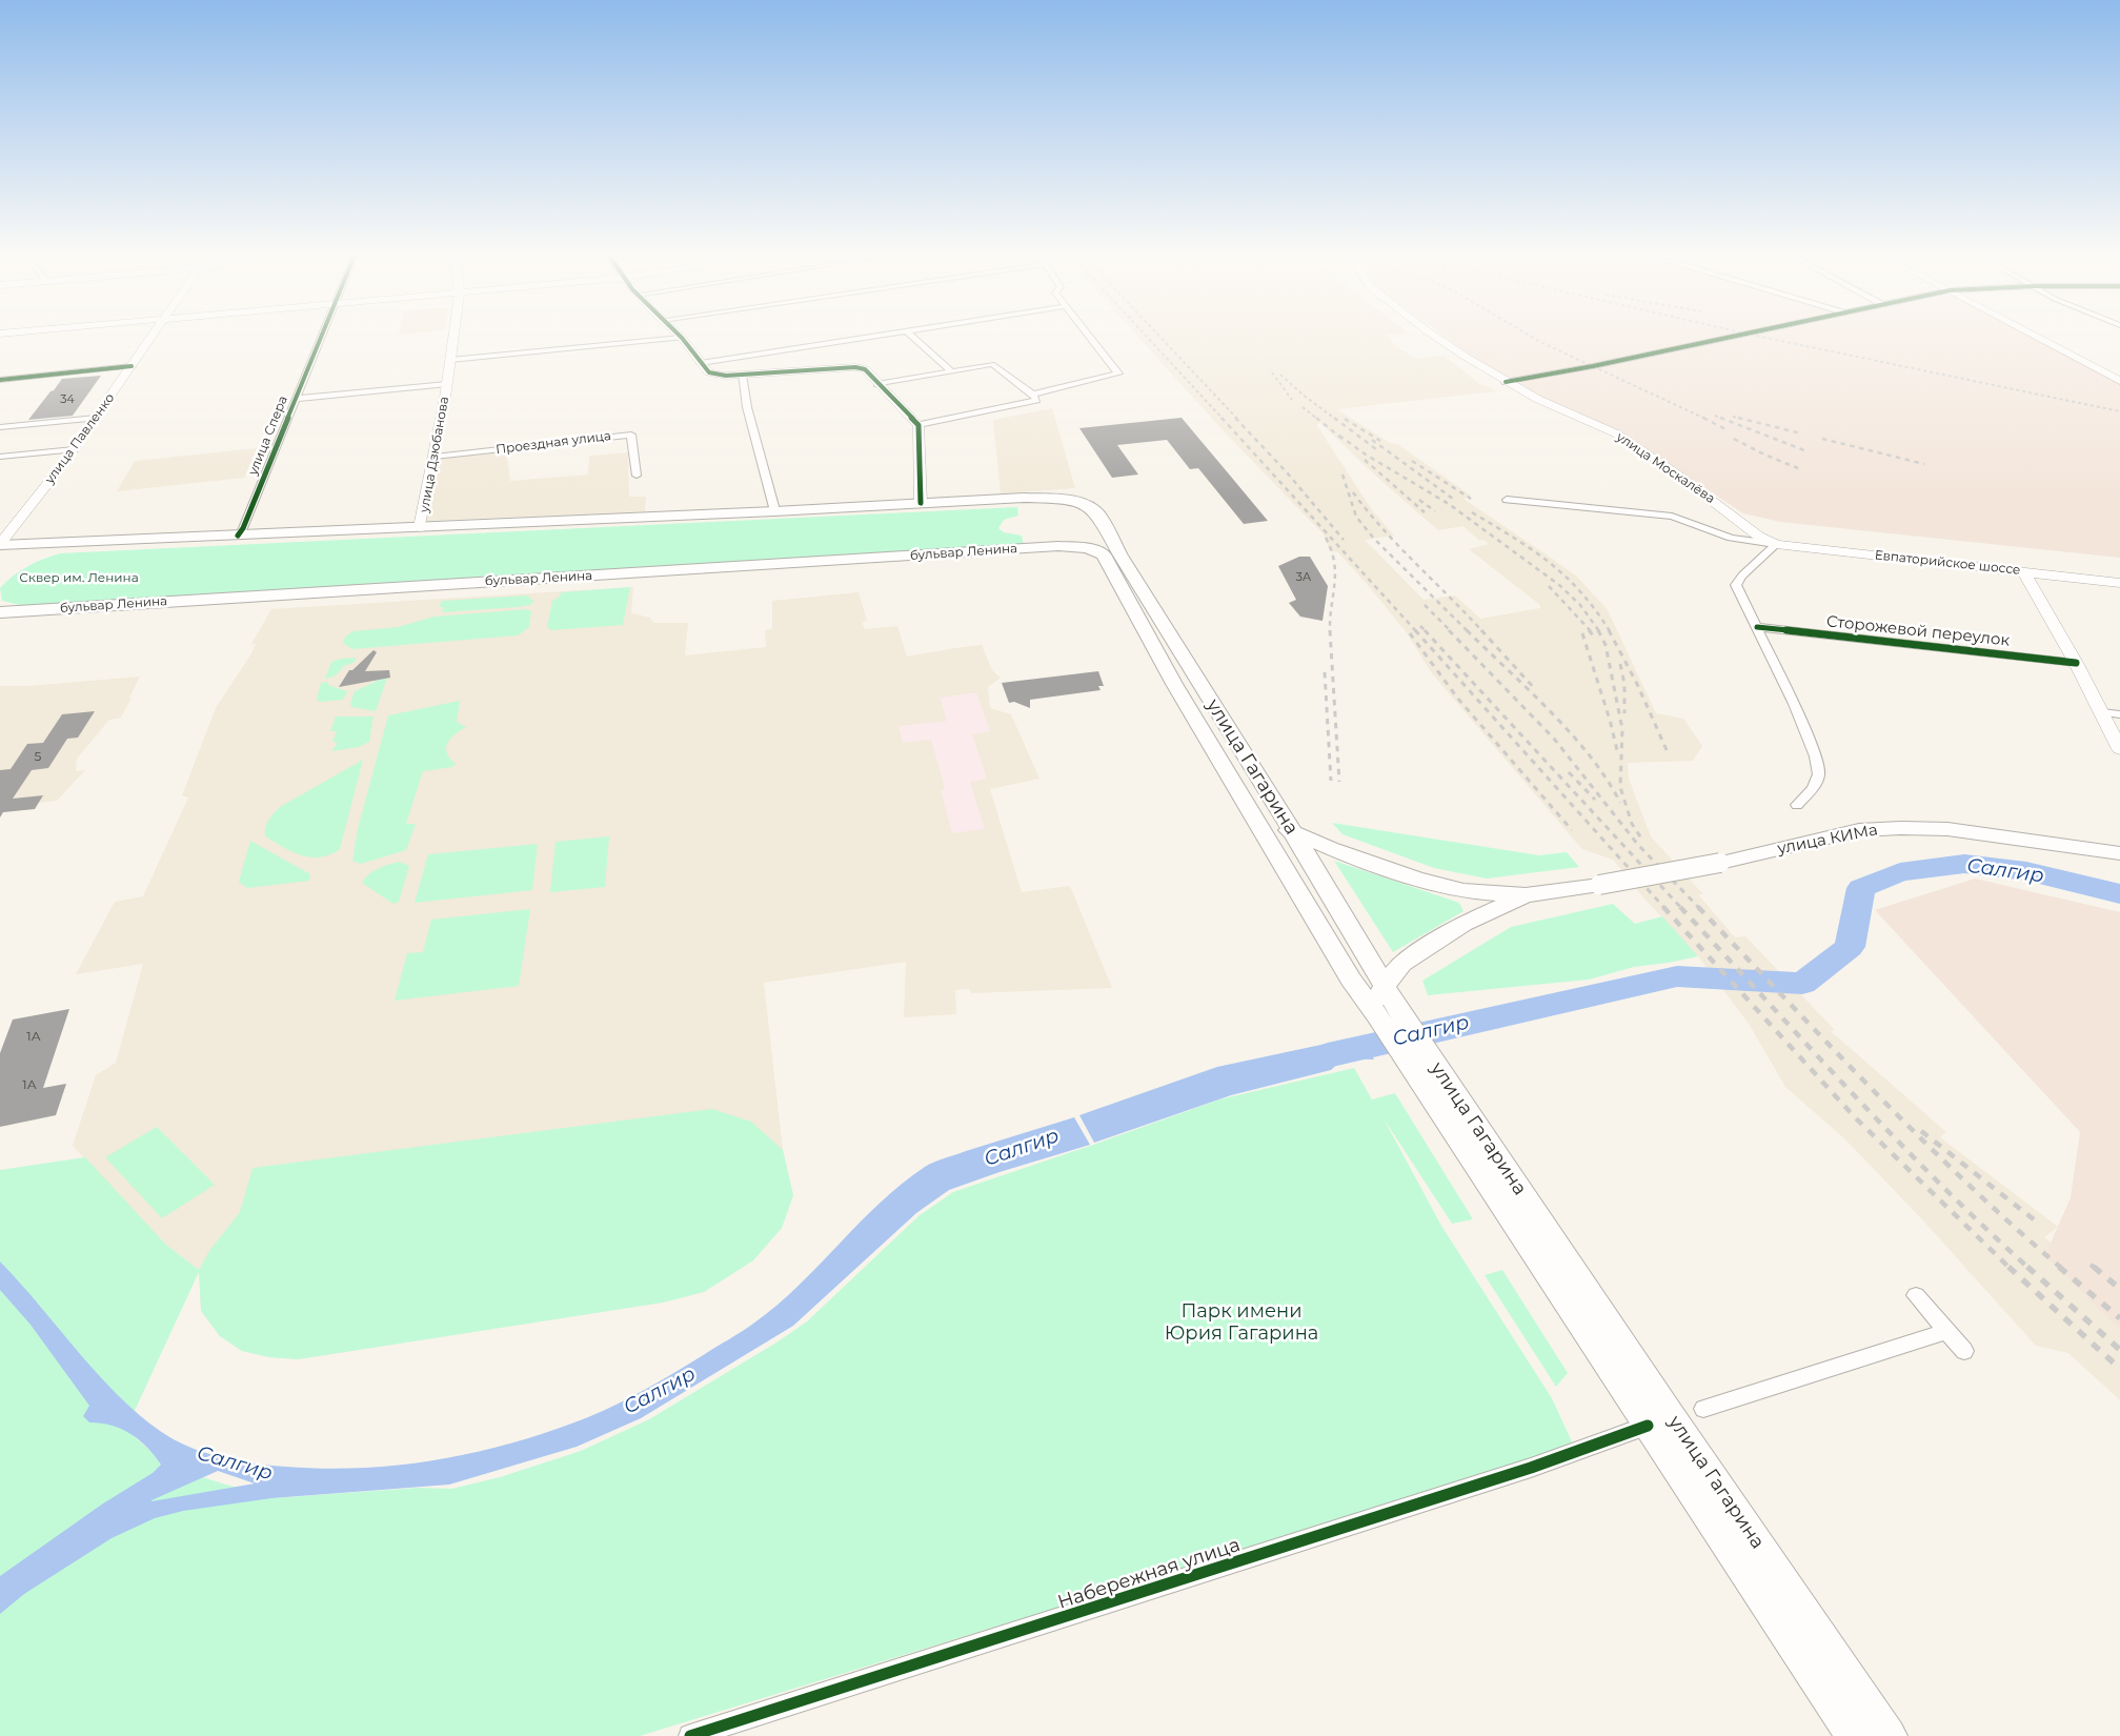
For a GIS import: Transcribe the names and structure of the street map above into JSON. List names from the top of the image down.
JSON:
{
  "streets": {
    "main road": [
      "улица Павленко",
      "улица Дзюбанова",
      "улица Москалёва",
      "бульвар Ленина",
      "Евпаторийское шоссе",
      "улица Гагарина",
      "улица КИМа"
    ],
    "street": [
      "улица Спера",
      "Проездная улица",
      "Сторожевой переулок",
      "Набережная улица"
    ]
  },
  "crossings": [
    ["Проездная улица", "улица Дзюбанова"],
    ["улица Москалёва", "Евпаторийское шоссе"],
    ["бульвар Ленина", "улица Гагарина"],
    ["улица Гагарина", "Набережная улица"]
  ],
  "water": ["Салгир"],
  "parks": ["Сквер им. Ленина", "Парк имени Юрия Гагарина"],
  "house_numbers": [
    "34",
    "3А",
    "5",
    "1А",
    "1А"
  ]
}
